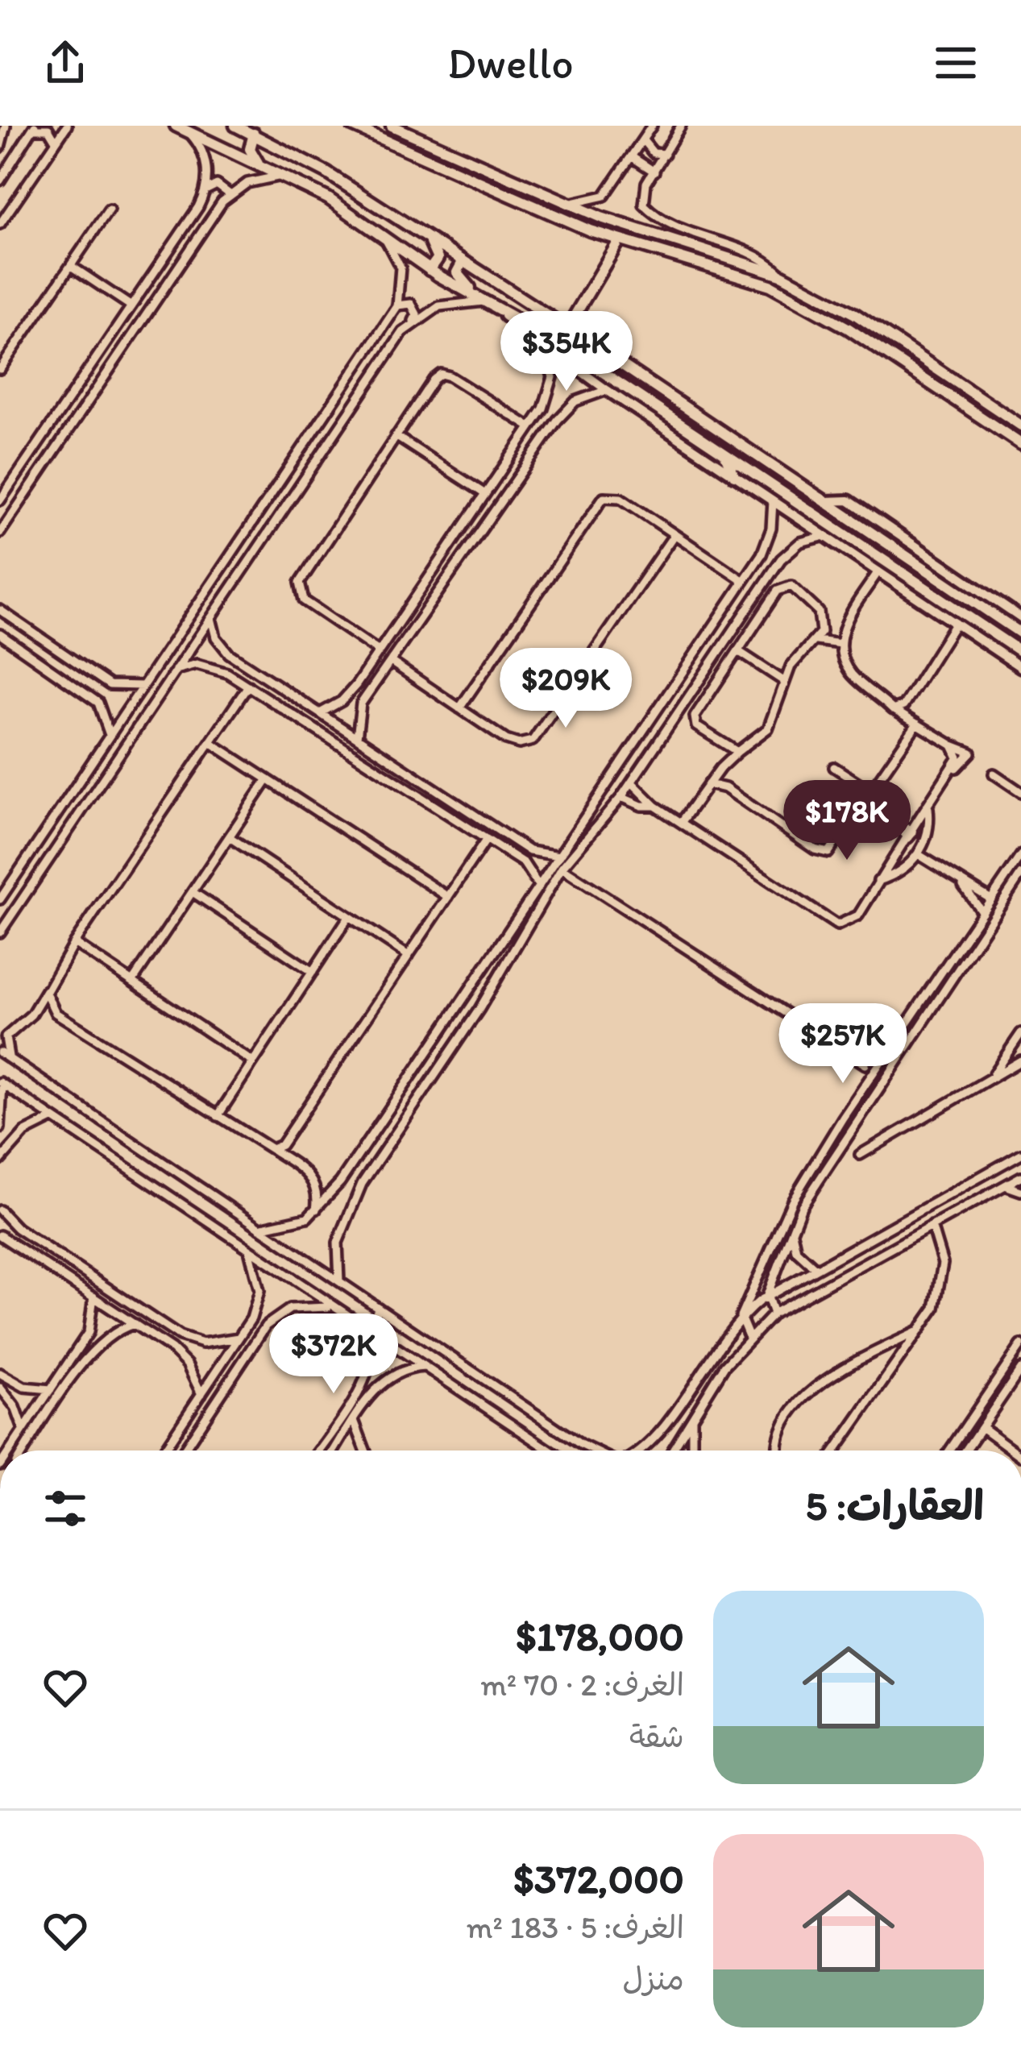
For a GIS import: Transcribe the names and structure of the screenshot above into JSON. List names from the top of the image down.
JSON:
{
  "page": {
    "header": "Dwello",
    "price": [
      "$354K",
      "$209K",
      "$178K",
      "$257K",
      "$372K"
    ],
    "heading": "العقارات: 5",
    "list": [
      {
        "name": "$178,000",
        "note": "الغرف: 2 · 70 m² · شقة"
      },
      {
        "name": "$372,000",
        "note": "الغرف: 5 · 183 m² · منزل"
      }
    ]
  }
}
